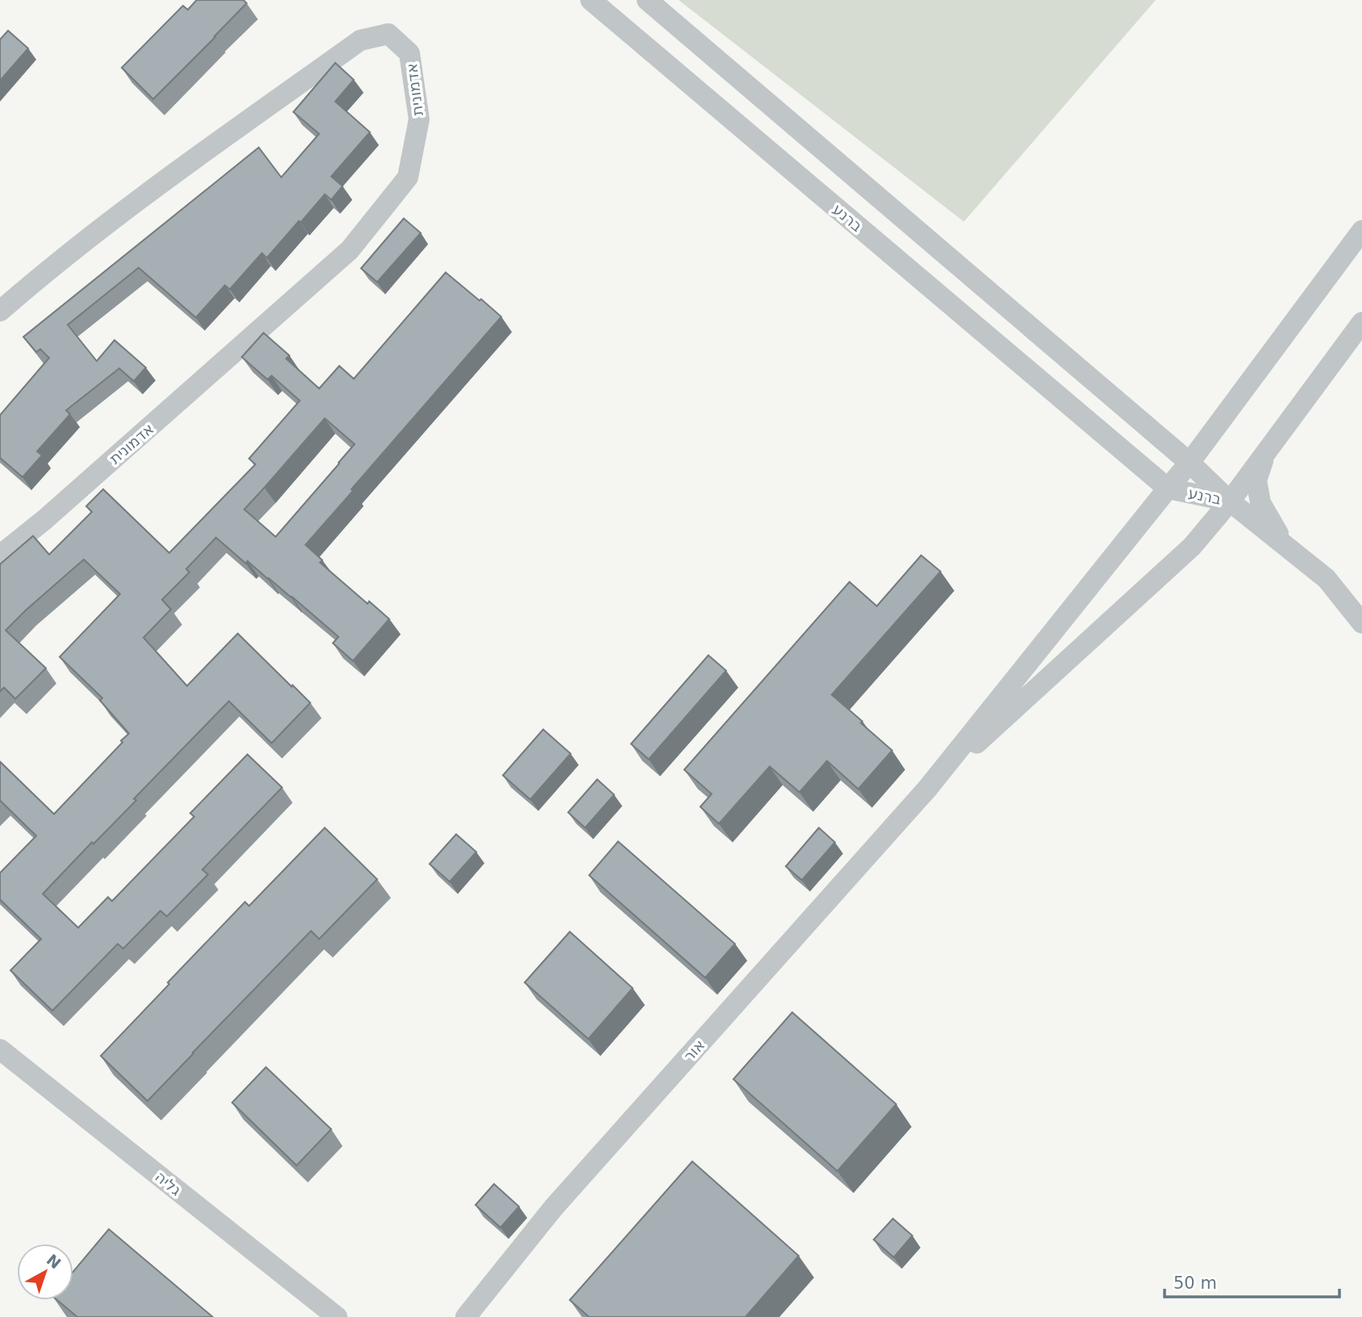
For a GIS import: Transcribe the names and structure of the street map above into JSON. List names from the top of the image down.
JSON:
{
  "streets": {
    "street": [
      "אדמונית",
      "ברנע",
      "אור",
      "גליה"
    ]
  },
  "scale_bar": "50 m",
  "north": "top right"
}
